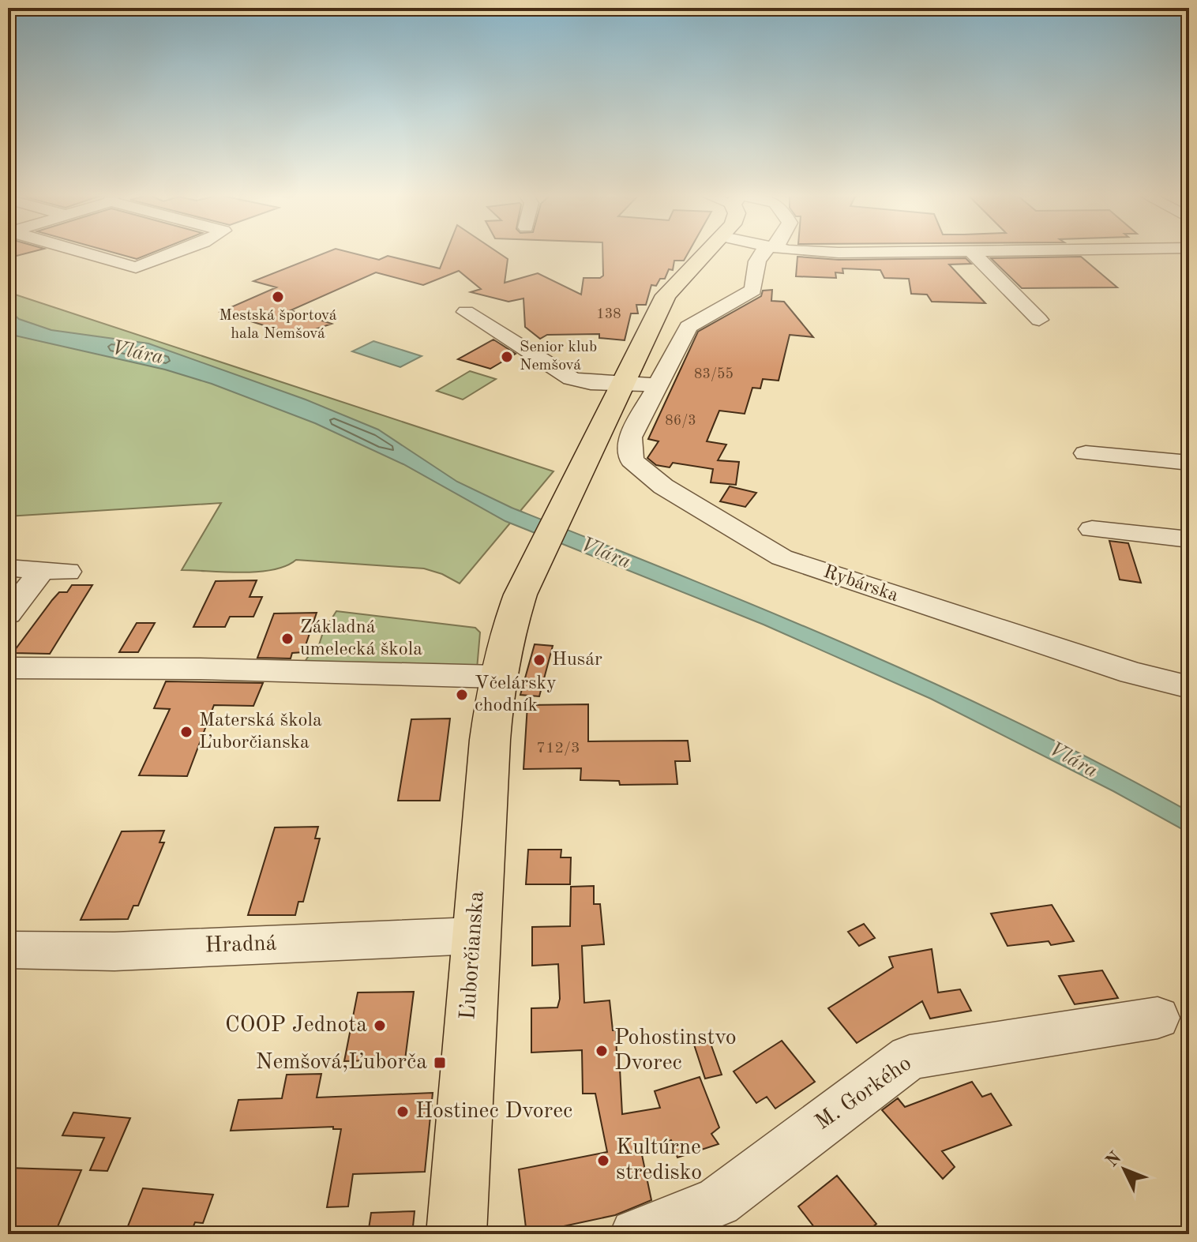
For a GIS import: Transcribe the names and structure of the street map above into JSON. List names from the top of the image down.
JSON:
{
  "streets": {
    "main road": ["Ľuborčianska"],
    "street": ["Rybárska", "Hradná", "M. Gorkého"]
  },
  "crossings": [
    ["Hradná", "Ľuborčianska"]
  ],
  "water": ["Vlára"],
  "places": {
    "other": [
      "Mestská športová hala Nemšová",
      "Senior klub Nemšová",
      "Základná umelecká škola",
      "Husár",
      "Včelársky chodník",
      "Materská škola Ľuborčianska",
      "COOP Jednota",
      "Pohostinstvo Dvorec",
      "Hostinec Dvorec",
      "Kultúrne stredisko"
    ],
    "transit": ["Nemšová,Ľuborča"]
  },
  "house_numbers": [
    "138",
    "83/55",
    "86/3",
    "712/3"
  ],
  "north": "top left"
}
